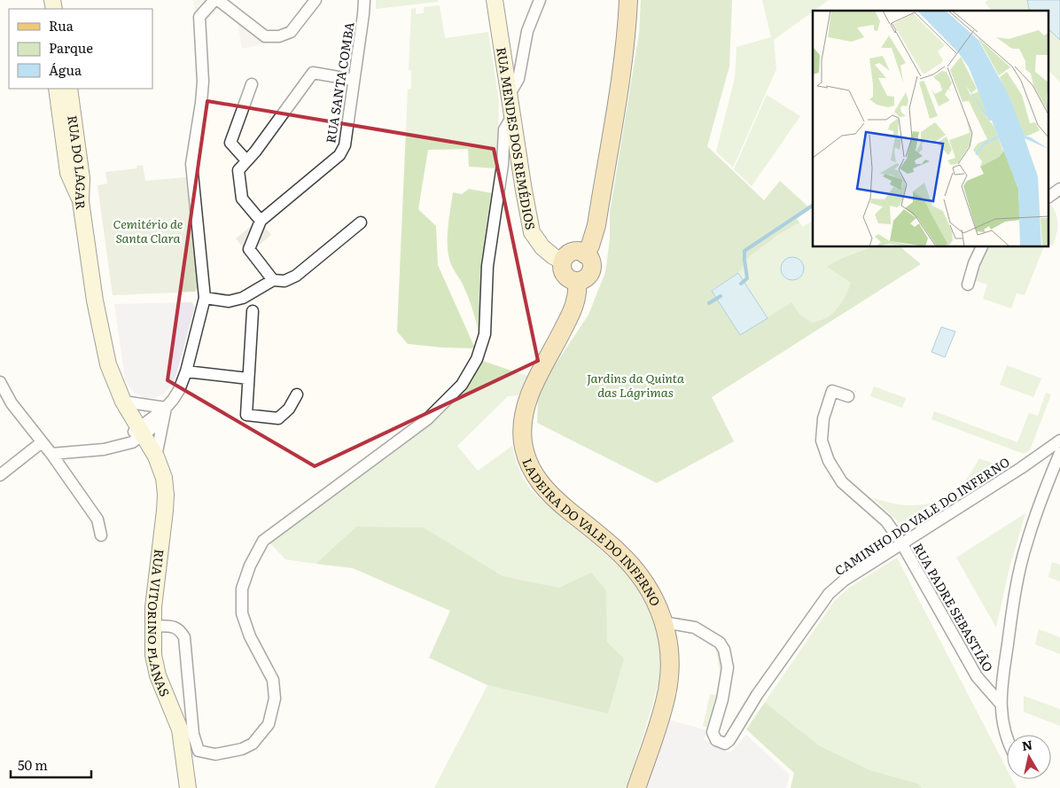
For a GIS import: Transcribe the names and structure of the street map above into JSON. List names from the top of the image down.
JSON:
{
  "streets": {
    "main road": ["LADEIRA DO VALE DO INFERNO"],
    "street": [
      "RUA SANTA COMBA",
      "RUA MENDES DOS REMÉDIOS",
      "RUA DO LAGAR",
      "CAMINHO DO VALE DO INFERNO",
      "RUA PADRE SEBASTIÃO",
      "RUA VITORINO PLANAS"
    ]
  },
  "crossings": [
    ["RUA MENDES DOS REMÉDIOS", "LADEIRA DO VALE DO INFERNO"],
    ["RUA DO LAGAR", "RUA VITORINO PLANAS"],
    ["CAMINHO DO VALE DO INFERNO", "LADEIRA DO VALE DO INFERNO"],
    ["CAMINHO DO VALE DO INFERNO", "RUA PADRE SEBASTIÃO"]
  ],
  "parks": ["Cemitério de Santa Clara", "Jardins da Quinta das Lágrimas"],
  "legend": ["Rua", "Parque", "Água"],
  "scale_bar": "50 m",
  "north": "top"
}
